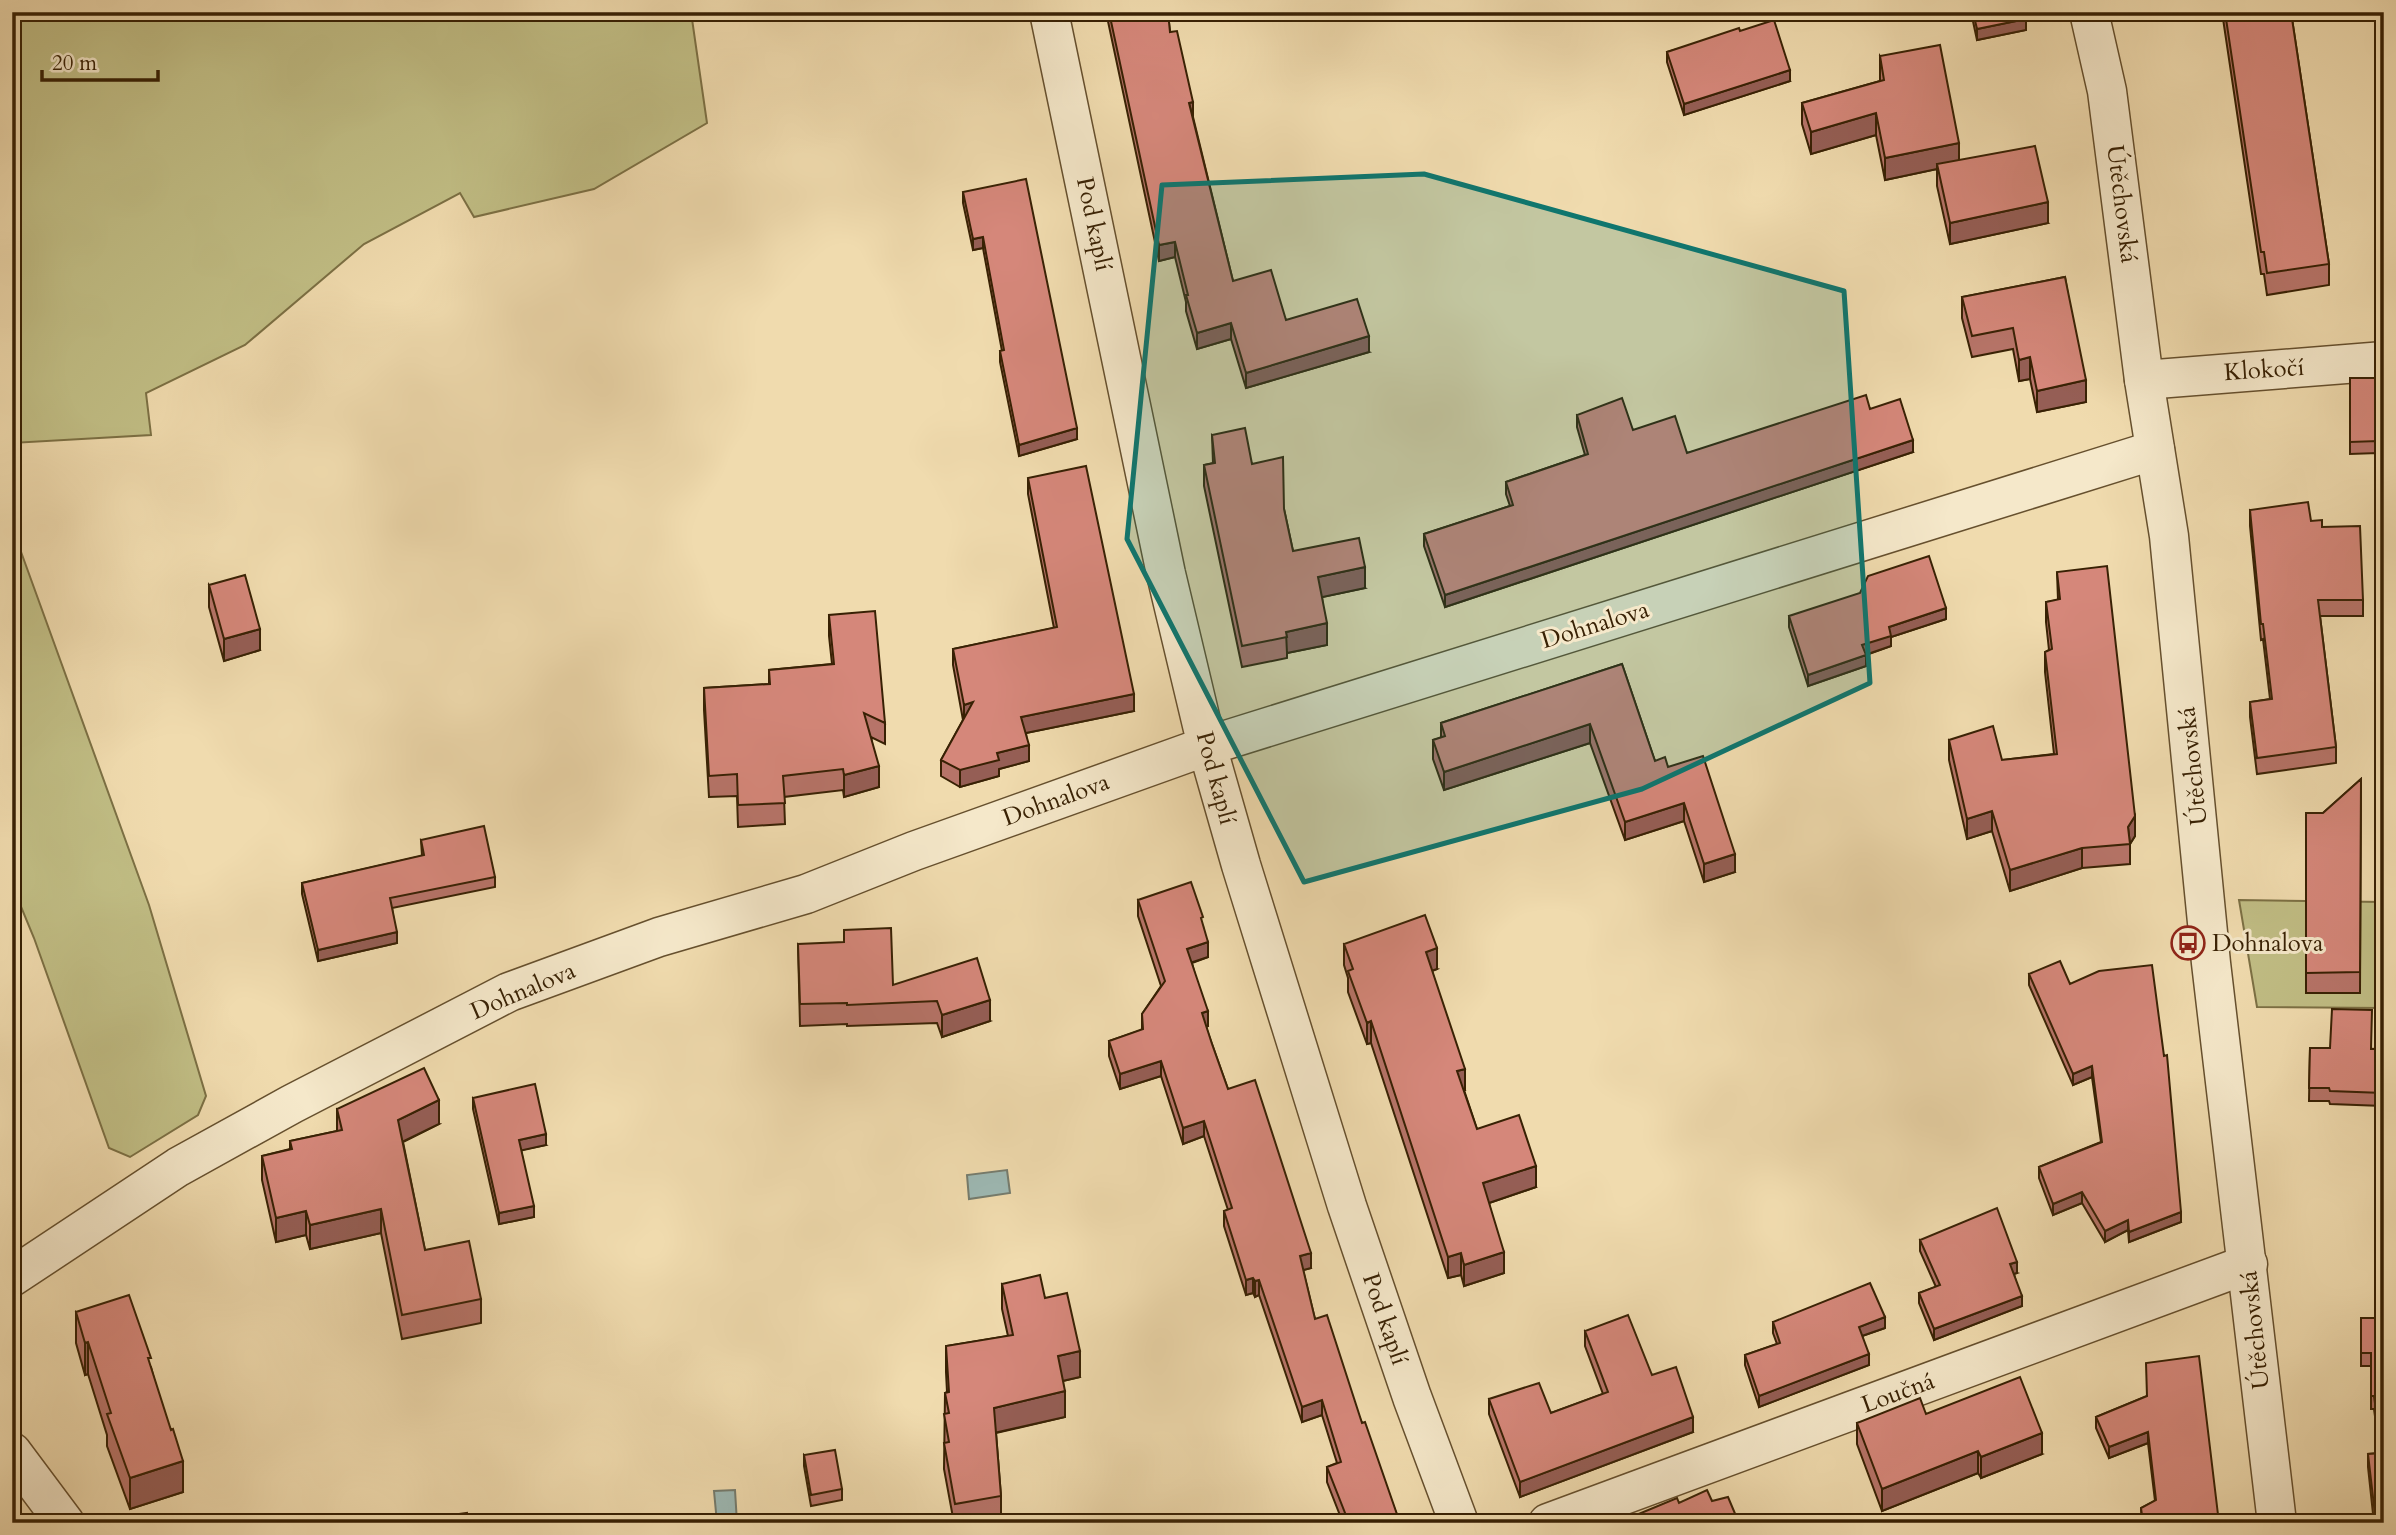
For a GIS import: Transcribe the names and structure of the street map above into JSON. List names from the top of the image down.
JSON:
{
  "streets": {
    "street": [
      "Útěchovská",
      "Pod kaplí",
      "Klokočí",
      "Dohnalova",
      "Loučná"
    ]
  },
  "crossings": [
    ["Útěchovská", "Klokočí"],
    ["Útěchovská", "Dohnalova"],
    ["Útěchovská", "Loučná"],
    ["Pod kaplí", "Dohnalova"]
  ],
  "places": {
    "bus stop": ["Dohnalova"]
  },
  "scale_bar": "20 m"
}
